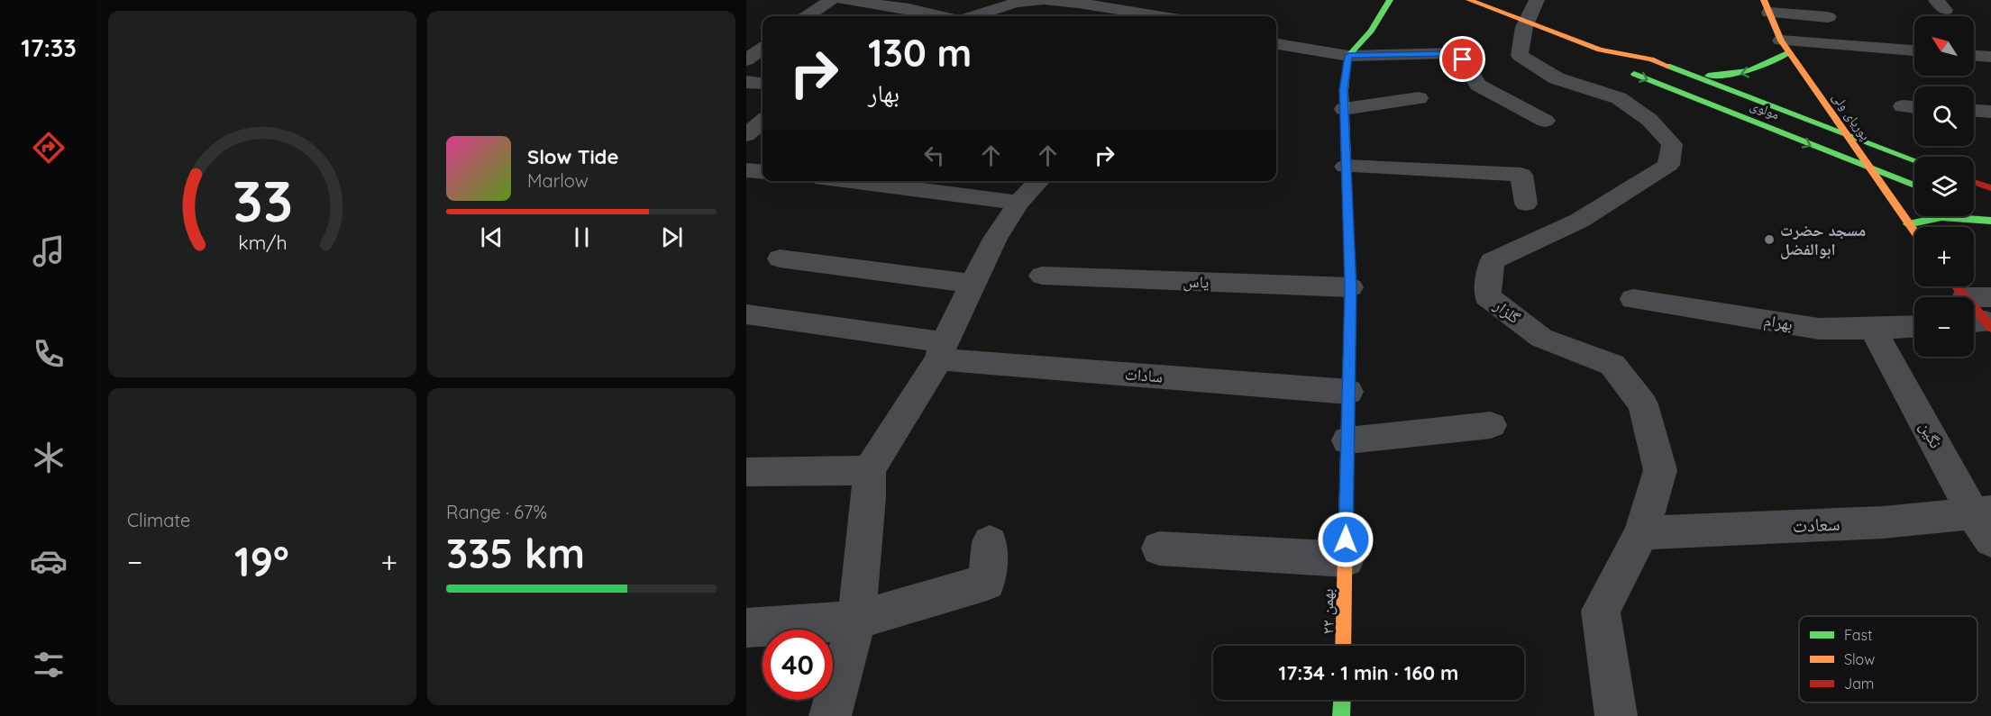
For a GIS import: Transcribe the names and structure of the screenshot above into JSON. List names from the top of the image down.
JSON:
{
  "streets": {
    "main road": ["مولوی", "پوریای ولی", "۲۲ بهمن"],
    "street": [
      "یاس",
      "گلزار",
      "بهرام",
      "سادات",
      "نگین",
      "سعادت"
    ]
  },
  "crossings": [
    ["مولوی", "پوریای ولی"],
    ["مولوی", "گلزار"],
    ["یاس", "۲۲ بهمن"],
    ["گلزار", "سعادت"],
    ["بهرام", "نگین"],
    ["سادات", "۲۲ بهمن"],
    ["نگین", "سعادت"]
  ],
  "places": ["مسجد حضرت ابوالفضل"],
  "legend": ["Fast", "Slow", "Jam"],
  "north": "top left",
  "page": {
    "tabs": "17:33",
    "map_buttons": ["+", "−"],
    "turn": ["130 m", "بهار"],
    "song": ["Slow Tide", "Marlow"],
    "tile": [
      "Climate",
      ["Range · 67%", "335 km"]
    ],
    "heat": ["−", "19°", "+"],
    "limit": "40",
    "trip": "17:34 · 1 min · 160 m",
    "gauge": ["33", "km/h"]
  }
}
